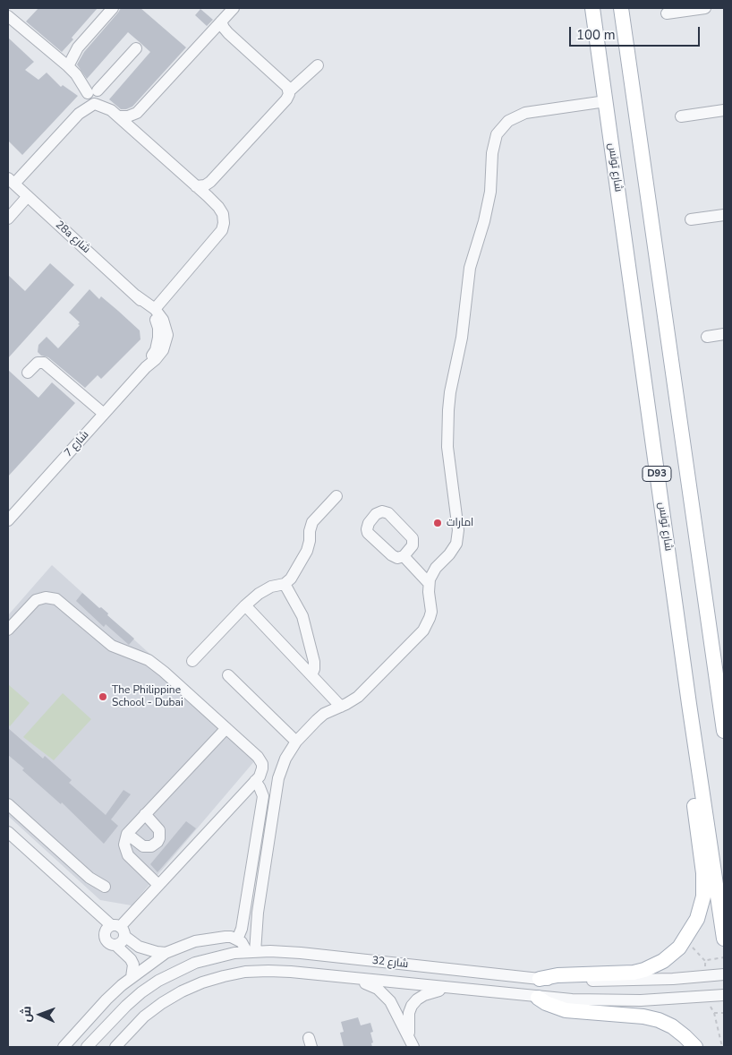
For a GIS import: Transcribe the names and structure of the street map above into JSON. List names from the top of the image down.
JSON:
{
  "streets": {
    "main road": ["شارع تونس", "D93"],
    "street": ["28a شارع", "شارع 7", "شارع 32"]
  },
  "crossings": [
    ["28a شارع", "شارع 7"]
  ],
  "places": ["امارات", "The Philippine School - Dubai"],
  "scale_bar": "100 m",
  "north": "left"
}
